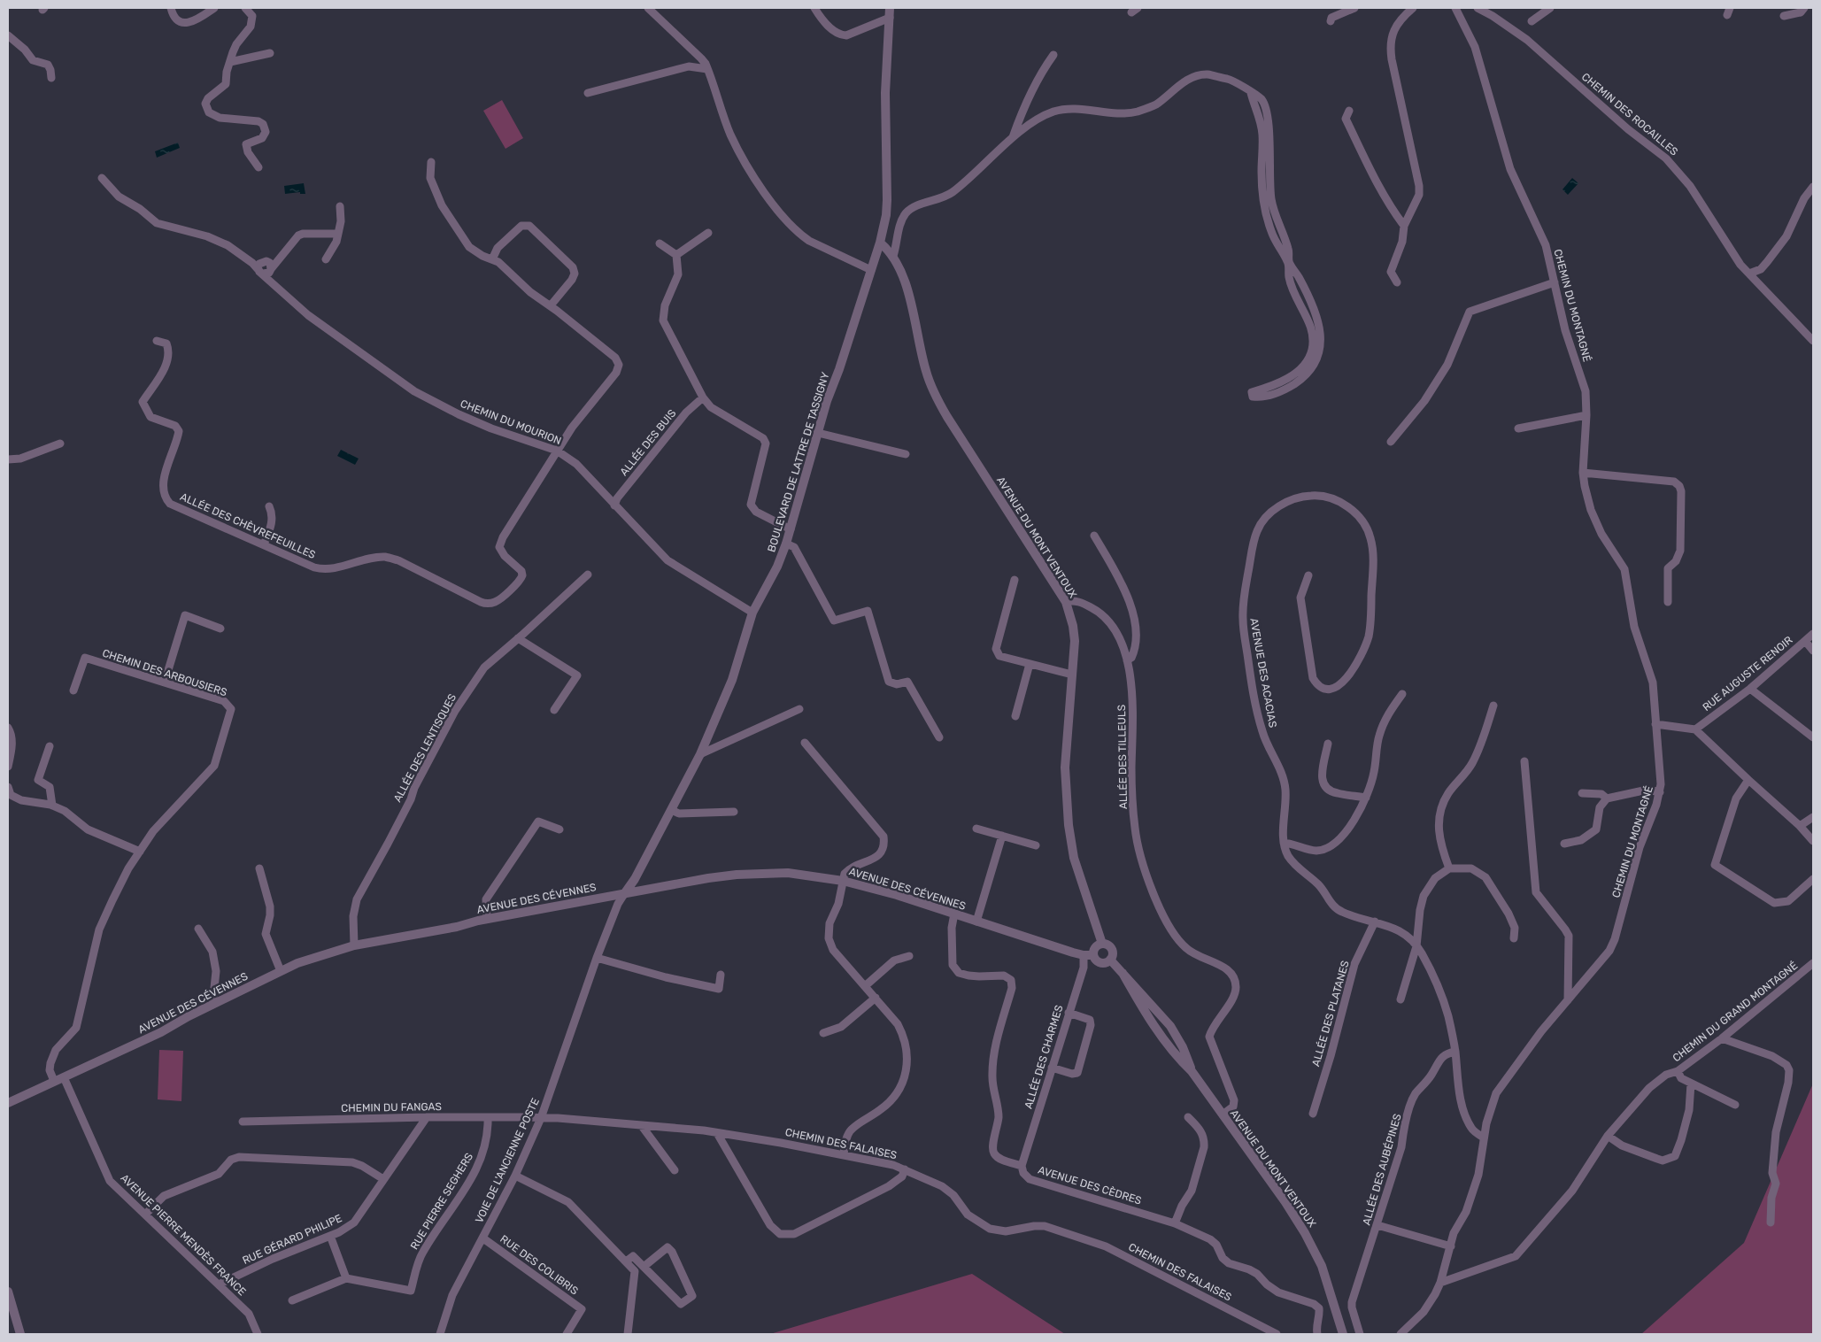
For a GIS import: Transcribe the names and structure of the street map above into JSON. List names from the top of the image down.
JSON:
{
  "streets": {
    "street": [
      "CHEMIN DES ROCAILLES",
      "CHEMIN DU MONTAGNÉ",
      "CHEMIN DU MOURION",
      "ALLÉE DES BUIS",
      "BOULEVARD DE LATTRE DE TASSIGNY",
      "ALLÉE DES CHÈVREFEUILLES",
      "AVENUE DU MONT VENTOUX",
      "CHEMIN DES ARBOUSIERS",
      "AVENUE DES ACACIAS",
      "RUE AUGUSTE RENOIR",
      "ALLÉE DES LENTISQUES",
      "ALLÉE DES TILLEULS",
      "AVENUE DES CÉVENNES",
      "CHEMIN DU GRAND MONTAGNÉ",
      "ALLÉE DES PLATANES",
      "ALLÉE DES CHARMES",
      "CHEMIN DU FANGAS",
      "CHEMIN DES FALAISES",
      "VOIE DE L'ANCIENNE POSTE",
      "ALLÉE DES AUBÉPINES",
      "AVENUE DES CÈDRES",
      "RUE PIERRE SEGHERS",
      "AVENUE PIERRE MENDÈS FRANCE",
      "RUE GÉRARD PHILIPE",
      "RUE DES COLIBRIS"
    ]
  },
  "crossings": [
    ["CHEMIN DU MONTAGNÉ", "AVENUE DES ACACIAS"],
    ["CHEMIN DU MONTAGNÉ", "CHEMIN DU GRAND MONTAGNÉ"],
    ["CHEMIN DU MOURION", "ALLÉE DES BUIS"],
    ["CHEMIN DU MOURION", "BOULEVARD DE LATTRE DE TASSIGNY"],
    ["CHEMIN DU MOURION", "ALLÉE DES CHÈVREFEUILLES"],
    ["BOULEVARD DE LATTRE DE TASSIGNY", "AVENUE DU MONT VENTOUX"],
    ["BOULEVARD DE LATTRE DE TASSIGNY", "AVENUE DES CÉVENNES"],
    ["BOULEVARD DE LATTRE DE TASSIGNY", "VOIE DE L'ANCIENNE POSTE"],
    ["AVENUE DU MONT VENTOUX", "ALLÉE DES TILLEULS"],
    ["AVENUE DU MONT VENTOUX", "AVENUE DES CÉVENNES"],
    ["CHEMIN DES ARBOUSIERS", "AVENUE DES CÉVENNES"],
    ["AVENUE DES ACACIAS", "ALLÉE DES PLATANES"],
    ["AVENUE DES ACACIAS", "ALLÉE DES AUBÉPINES"],
    ["ALLÉE DES LENTISQUES", "AVENUE DES CÉVENNES"],
    ["AVENUE DES CÉVENNES", "ALLÉE DES CHARMES"],
    ["AVENUE DES CÉVENNES", "VOIE DE L'ANCIENNE POSTE"],
    ["AVENUE DES CÉVENNES", "AVENUE PIERRE MENDÈS FRANCE"],
    ["ALLÉE DES CHARMES", "AVENUE DES CÈDRES"],
    ["CHEMIN DU FANGAS", "CHEMIN DES FALAISES"],
    ["CHEMIN DU FANGAS", "VOIE DE L'ANCIENNE POSTE"],
    ["CHEMIN DU FANGAS", "RUE PIERRE SEGHERS"],
    ["CHEMIN DU FANGAS", "RUE GÉRARD PHILIPE"],
    ["CHEMIN DES FALAISES", "VOIE DE L'ANCIENNE POSTE"],
    ["VOIE DE L'ANCIENNE POSTE", "RUE DES COLIBRIS"],
    ["AVENUE PIERRE MENDÈS FRANCE", "RUE GÉRARD PHILIPE"]
  ]
}
